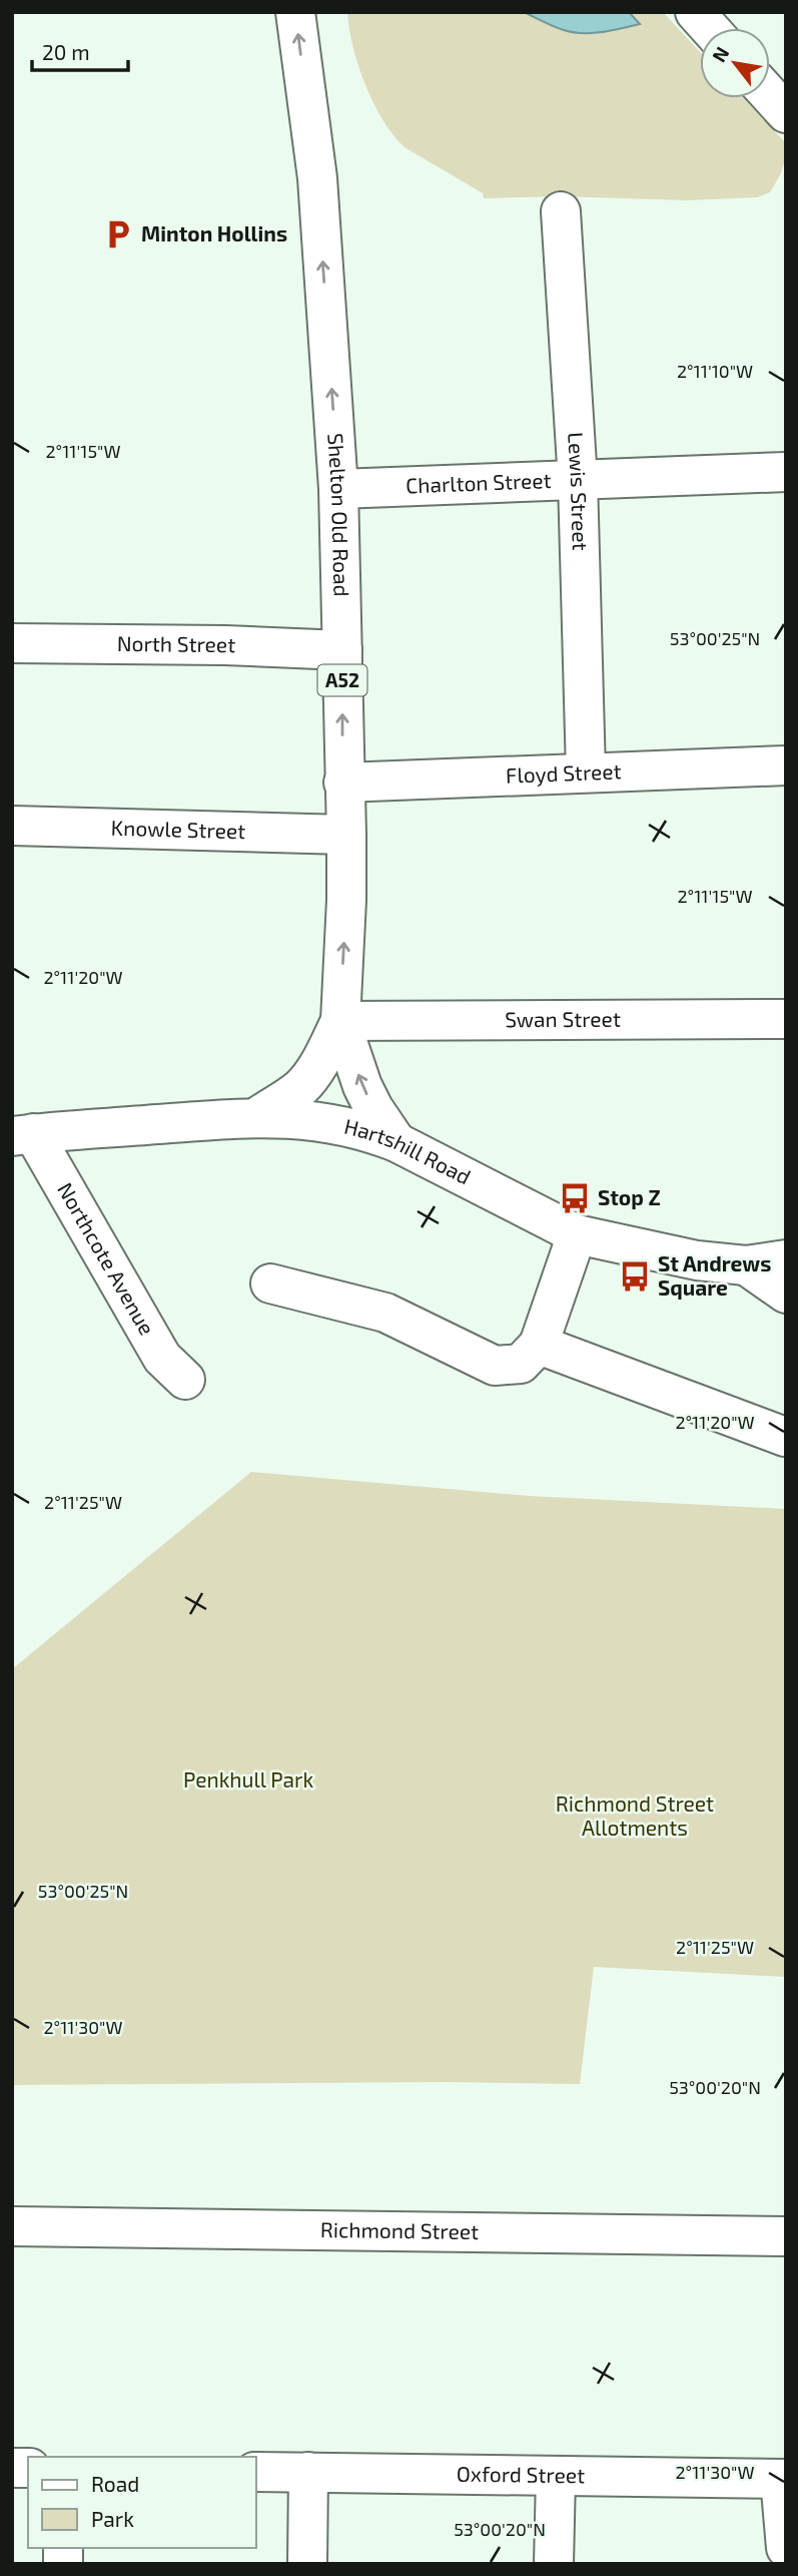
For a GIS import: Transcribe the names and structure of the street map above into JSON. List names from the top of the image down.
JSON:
{
  "streets": {
    "street": [
      "Charlton Street",
      "Lewis Street",
      "Shelton Old Road",
      "North Street",
      "A52",
      "Floyd Street",
      "Knowle Street",
      "Swan Street",
      "Hartshill Road",
      "Northcote Avenue",
      "Richmond Street",
      "Oxford Street"
    ]
  },
  "crossings": [
    ["Charlton Street", "Lewis Street"],
    ["Charlton Street", "Shelton Old Road"],
    ["Lewis Street", "Floyd Street"],
    ["Shelton Old Road", "North Street"],
    ["Shelton Old Road", "Floyd Street"],
    ["Shelton Old Road", "Knowle Street"],
    ["Shelton Old Road", "Swan Street"],
    ["Shelton Old Road", "Hartshill Road"],
    ["Hartshill Road", "Northcote Avenue"]
  ],
  "one_way": ["Shelton Old Road"],
  "parks": ["Penkhull Park", "Richmond Street Allotments"],
  "places": {
    "parking": ["Minton Hollins"],
    "bus stop": ["Stop Z", "St Andrews Square"]
  },
  "legend": ["Road", "Park"],
  "scale_bar": "20 m",
  "north": "top left",
  "coordinates": [
    "2°11'10\"W",
    "2°11'15\"W",
    "53°00'25\"N",
    "2°11'20\"W",
    "2°11'25\"W",
    "2°11'30\"W",
    "53°00'20\"N"
  ]
}
